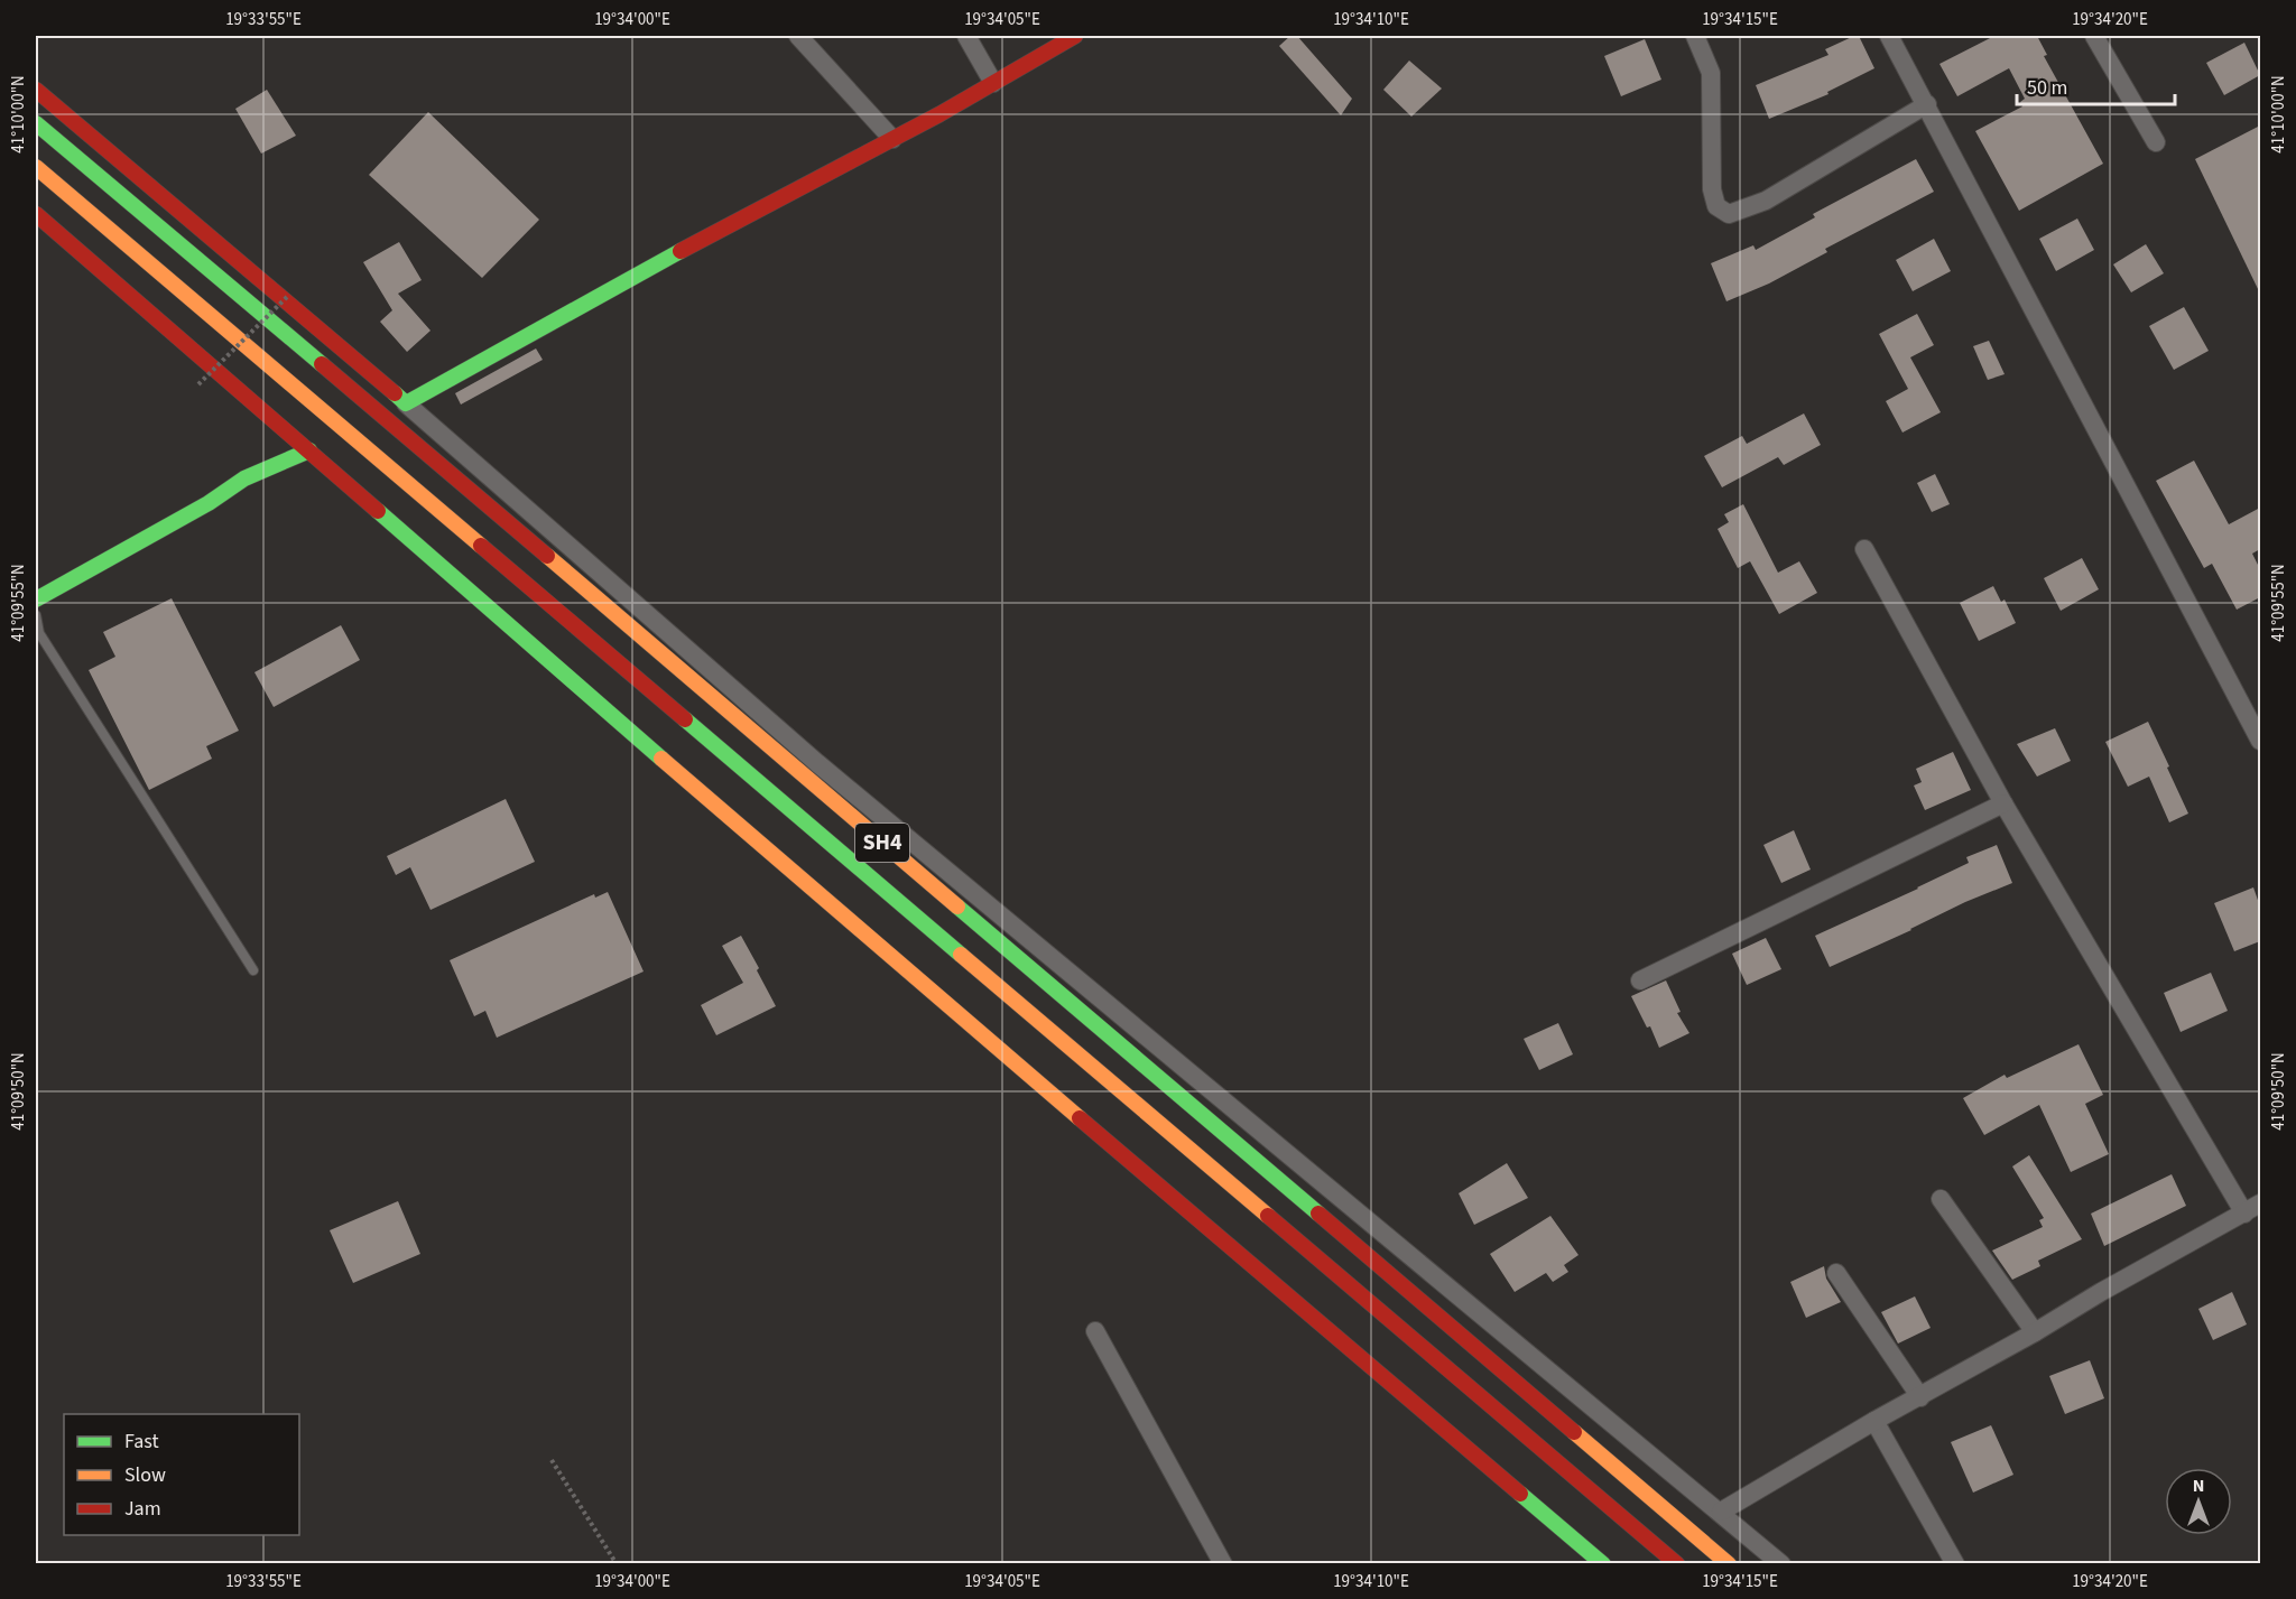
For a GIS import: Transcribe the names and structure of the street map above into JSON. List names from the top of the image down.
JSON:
{
  "streets": {
    "main road": ["SH4"]
  },
  "legend": ["Fast", "Slow", "Jam"],
  "scale_bar": "50 m",
  "north": "top",
  "coordinates": [
    "19°33'55\"E",
    "19°34'00\"E",
    "19°34'05\"E",
    "19°34'10\"E",
    "19°34'15\"E",
    "19°34'20\"E",
    "41°10'00\"N",
    "41°09'55\"N",
    "41°09'50\"N"
  ]
}
